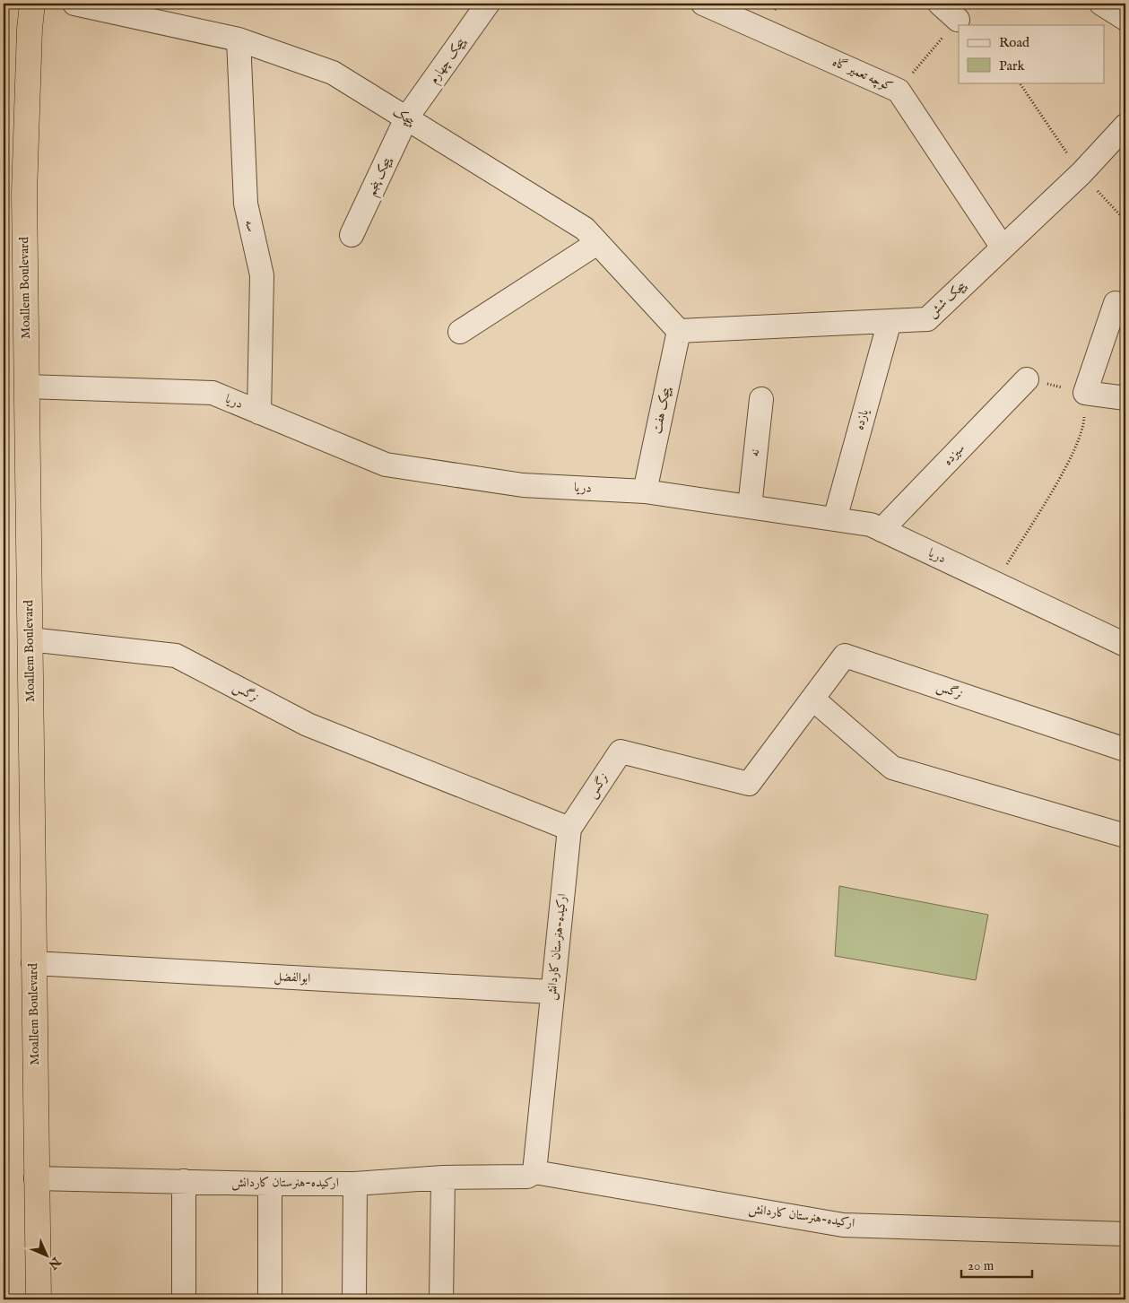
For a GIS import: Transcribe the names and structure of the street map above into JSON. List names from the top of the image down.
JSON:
{
  "streets": {
    "highway": ["Moallem Boulevard"],
    "street": [
      "پیچک چهارم",
      "کوچه تعمیر گاه",
      "پیچک",
      "پیچک پنجم",
      "سه",
      "پیچک شش",
      "دریا",
      "پیچک هفت",
      "یازده",
      "نه",
      "سیزده",
      "نرگس",
      "ارکیده-هنرستان کاردانش",
      "ابوالفضل"
    ]
  },
  "crossings": [
    ["پیچک چهارم", "پیچک"],
    ["پیچک چهارم", "پیچک پنجم"],
    ["کوچه تعمیر گاه", "پیچک شش"],
    ["پیچک", "پیچک پنجم"],
    ["پیچک", "سه"],
    ["پیچک", "پیچک شش"],
    ["پیچک", "پیچک هفت"],
    ["سه", "دریا"],
    ["Moallem Boulevard", "دریا"],
    ["Moallem Boulevard", "نرگس"],
    ["Moallem Boulevard", "ارکیده-هنرستان کاردانش"],
    ["Moallem Boulevard", "ابوالفضل"],
    ["پیچک شش", "پیچک هفت"],
    ["پیچک شش", "یازده"],
    ["دریا", "پیچک هفت"],
    ["دریا", "یازده"],
    ["دریا", "نه"],
    ["دریا", "سیزده"],
    ["نرگس", "ارکیده-هنرستان کاردانش"],
    ["ارکیده-هنرستان کاردانش", "ابوالفضل"]
  ],
  "legend": ["Road", "Park"],
  "scale_bar": "20 m",
  "north": "bottom right"
}
